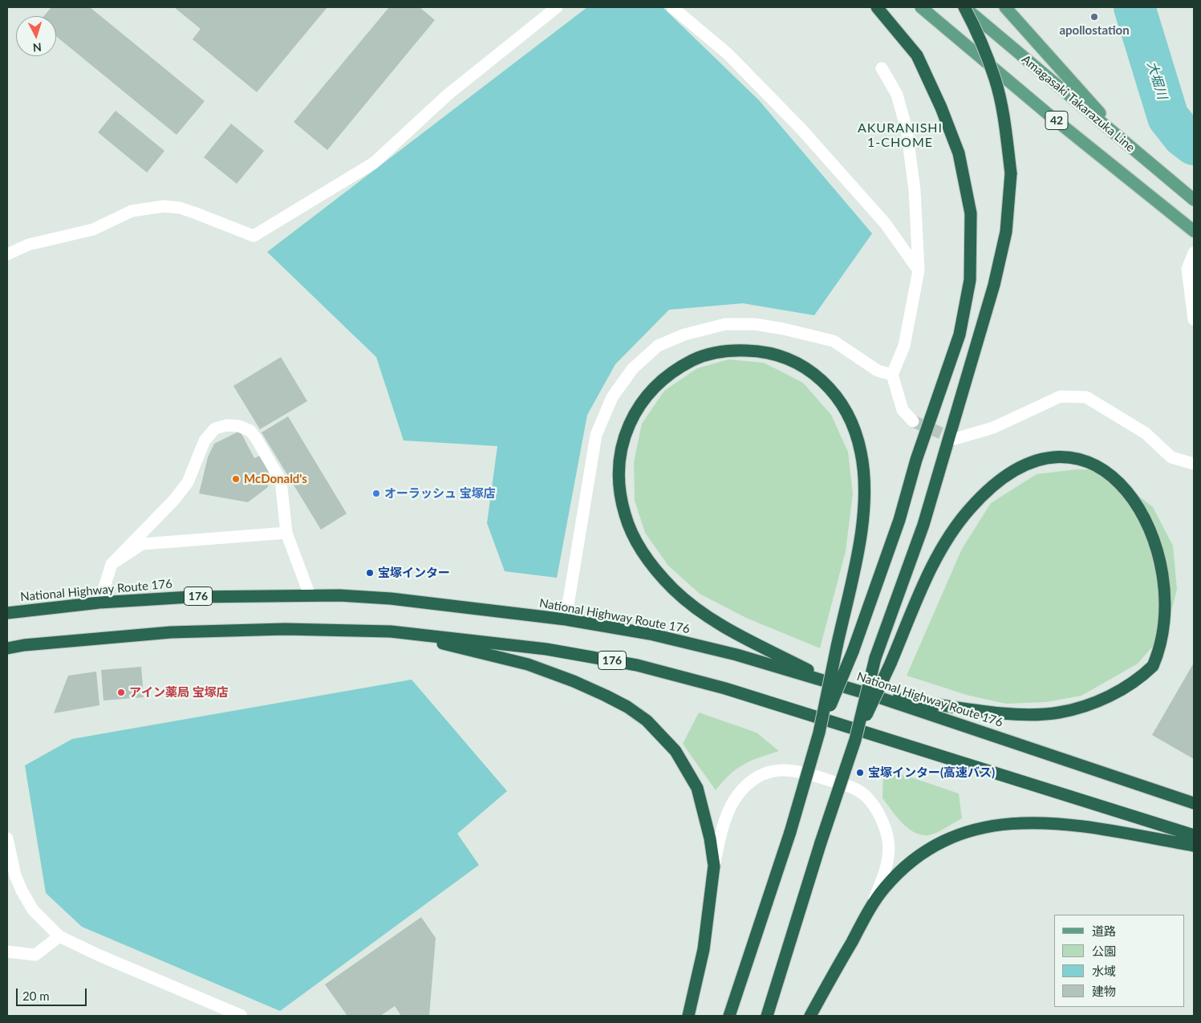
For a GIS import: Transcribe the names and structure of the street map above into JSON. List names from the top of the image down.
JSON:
{
  "streets": {
    "highway": ["National Highway Route 176", "176"],
    "main road": ["Amagasaki Takarazuka Line", "42"]
  },
  "crossings": [
    ["Amagasaki Takarazuka Line", "42"]
  ],
  "districts": ["AKURANISHI 1-CHOME"],
  "water": ["大堀川"],
  "places": [
    "apollostation",
    "McDonald's",
    "オーラッシュ 宝塚店",
    "宝塚インター",
    "アイン薬局 宝塚店",
    "宝塚インター(高速バス)"
  ],
  "legend": [
    "道路",
    "公園",
    "水域",
    "建物"
  ],
  "scale_bar": "20 m",
  "north": "bottom"
}
